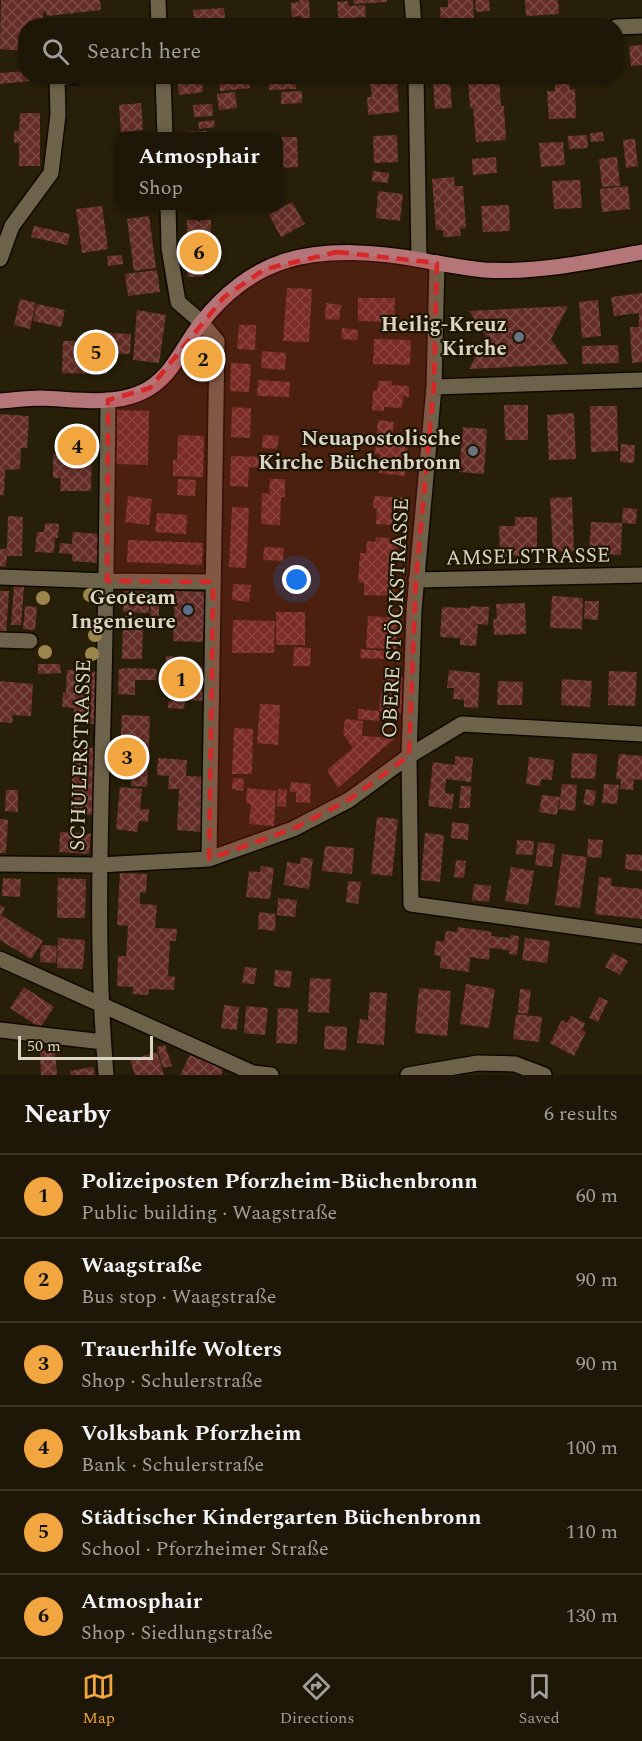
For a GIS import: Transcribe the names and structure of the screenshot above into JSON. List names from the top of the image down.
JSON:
{
  "streets": {
    "street": ["AMSELSTRASSE", "OBERE STÖCKSTRASSE", "SCHULERSTRASSE"]
  },
  "crossings": [
    ["AMSELSTRASSE", "OBERE STÖCKSTRASSE"]
  ],
  "places": ["Heilig-Kreuz Kirche", "Neuapostolische Kirche Büchenbronn", "Geoteam Ingenieure"],
  "scale_bar": "50 m",
  "page": {
    "search": "Search here",
    "popup": ["Atmosphair", "Shop"],
    "pins": [
      "6",
      "5",
      "2",
      "4",
      "1",
      "3"
    ],
    "scale": "50 m",
    "heading": ["Nearby", "6 results"],
    "list": [
      {
        "mark": "1",
        "name": "Polizeiposten Pforzheim-Büchenbronn",
        "note": "Public building · Waagstraße",
        "value": "60 m"
      },
      {
        "mark": "2",
        "name": "Waagstraße",
        "note": "Bus stop · Waagstraße",
        "value": "90 m"
      },
      {
        "mark": "3",
        "name": "Trauerhilfe Wolters",
        "note": "Shop · Schulerstraße",
        "value": "90 m"
      },
      {
        "mark": "4",
        "name": "Volksbank Pforzheim",
        "note": "Bank · Schulerstraße",
        "value": "100 m"
      },
      {
        "mark": "5",
        "name": "Städtischer Kindergarten Büchenbronn",
        "note": "School · Pforzheimer Straße",
        "value": "110 m"
      },
      {
        "mark": "6",
        "name": "Atmosphair",
        "note": "Shop · Siedlungstraße",
        "value": "130 m"
      }
    ],
    "nav": ["Map", "Directions", "Saved"]
  }
}
